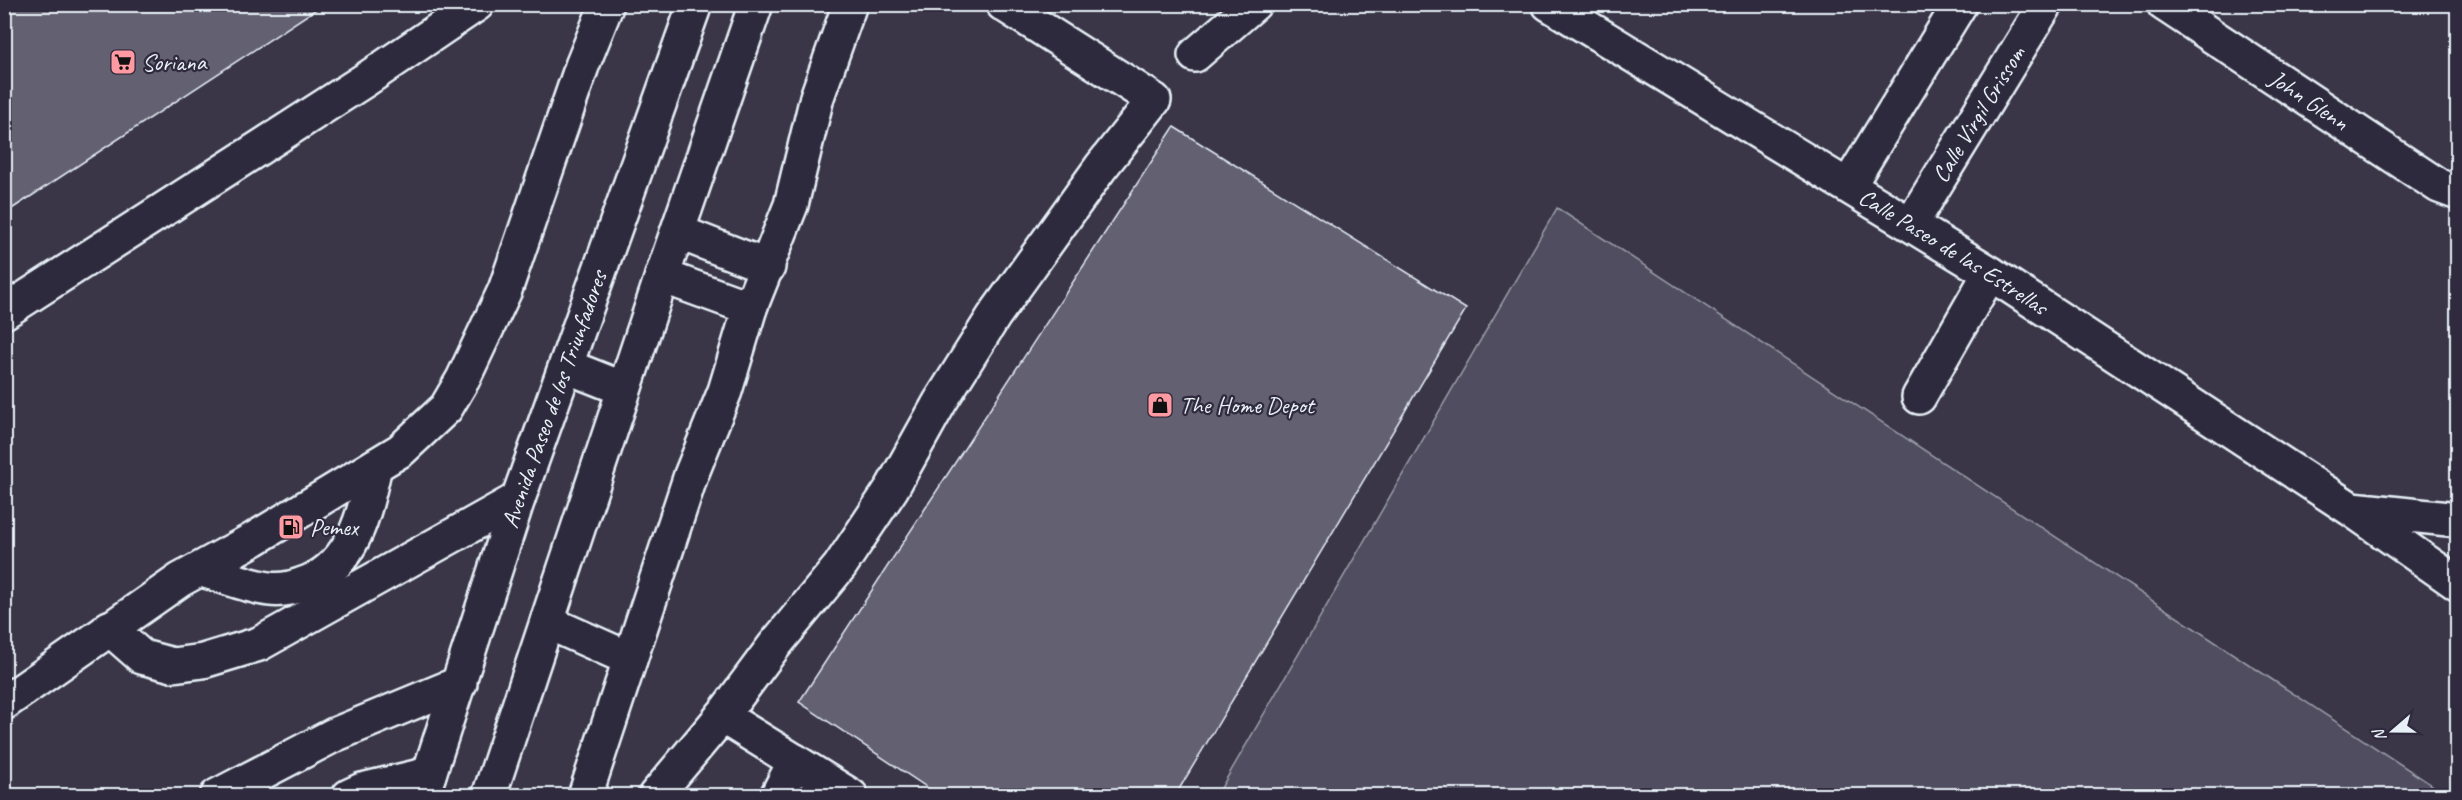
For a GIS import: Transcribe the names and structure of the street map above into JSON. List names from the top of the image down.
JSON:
{
  "streets": {
    "street": [
      "John Glenn",
      "Calle Virgil Grissom",
      "Calle Paseo de las Estrellas",
      "Avenida Paseo de los Triunfadores"
    ]
  },
  "crossings": [
    ["Calle Virgil Grissom", "Calle Paseo de las Estrellas"]
  ],
  "places": {
    "supermarket": ["Soriana"],
    "shop": ["The Home Depot"],
    "fuel station": ["Pemex"]
  },
  "north": "left"
}
